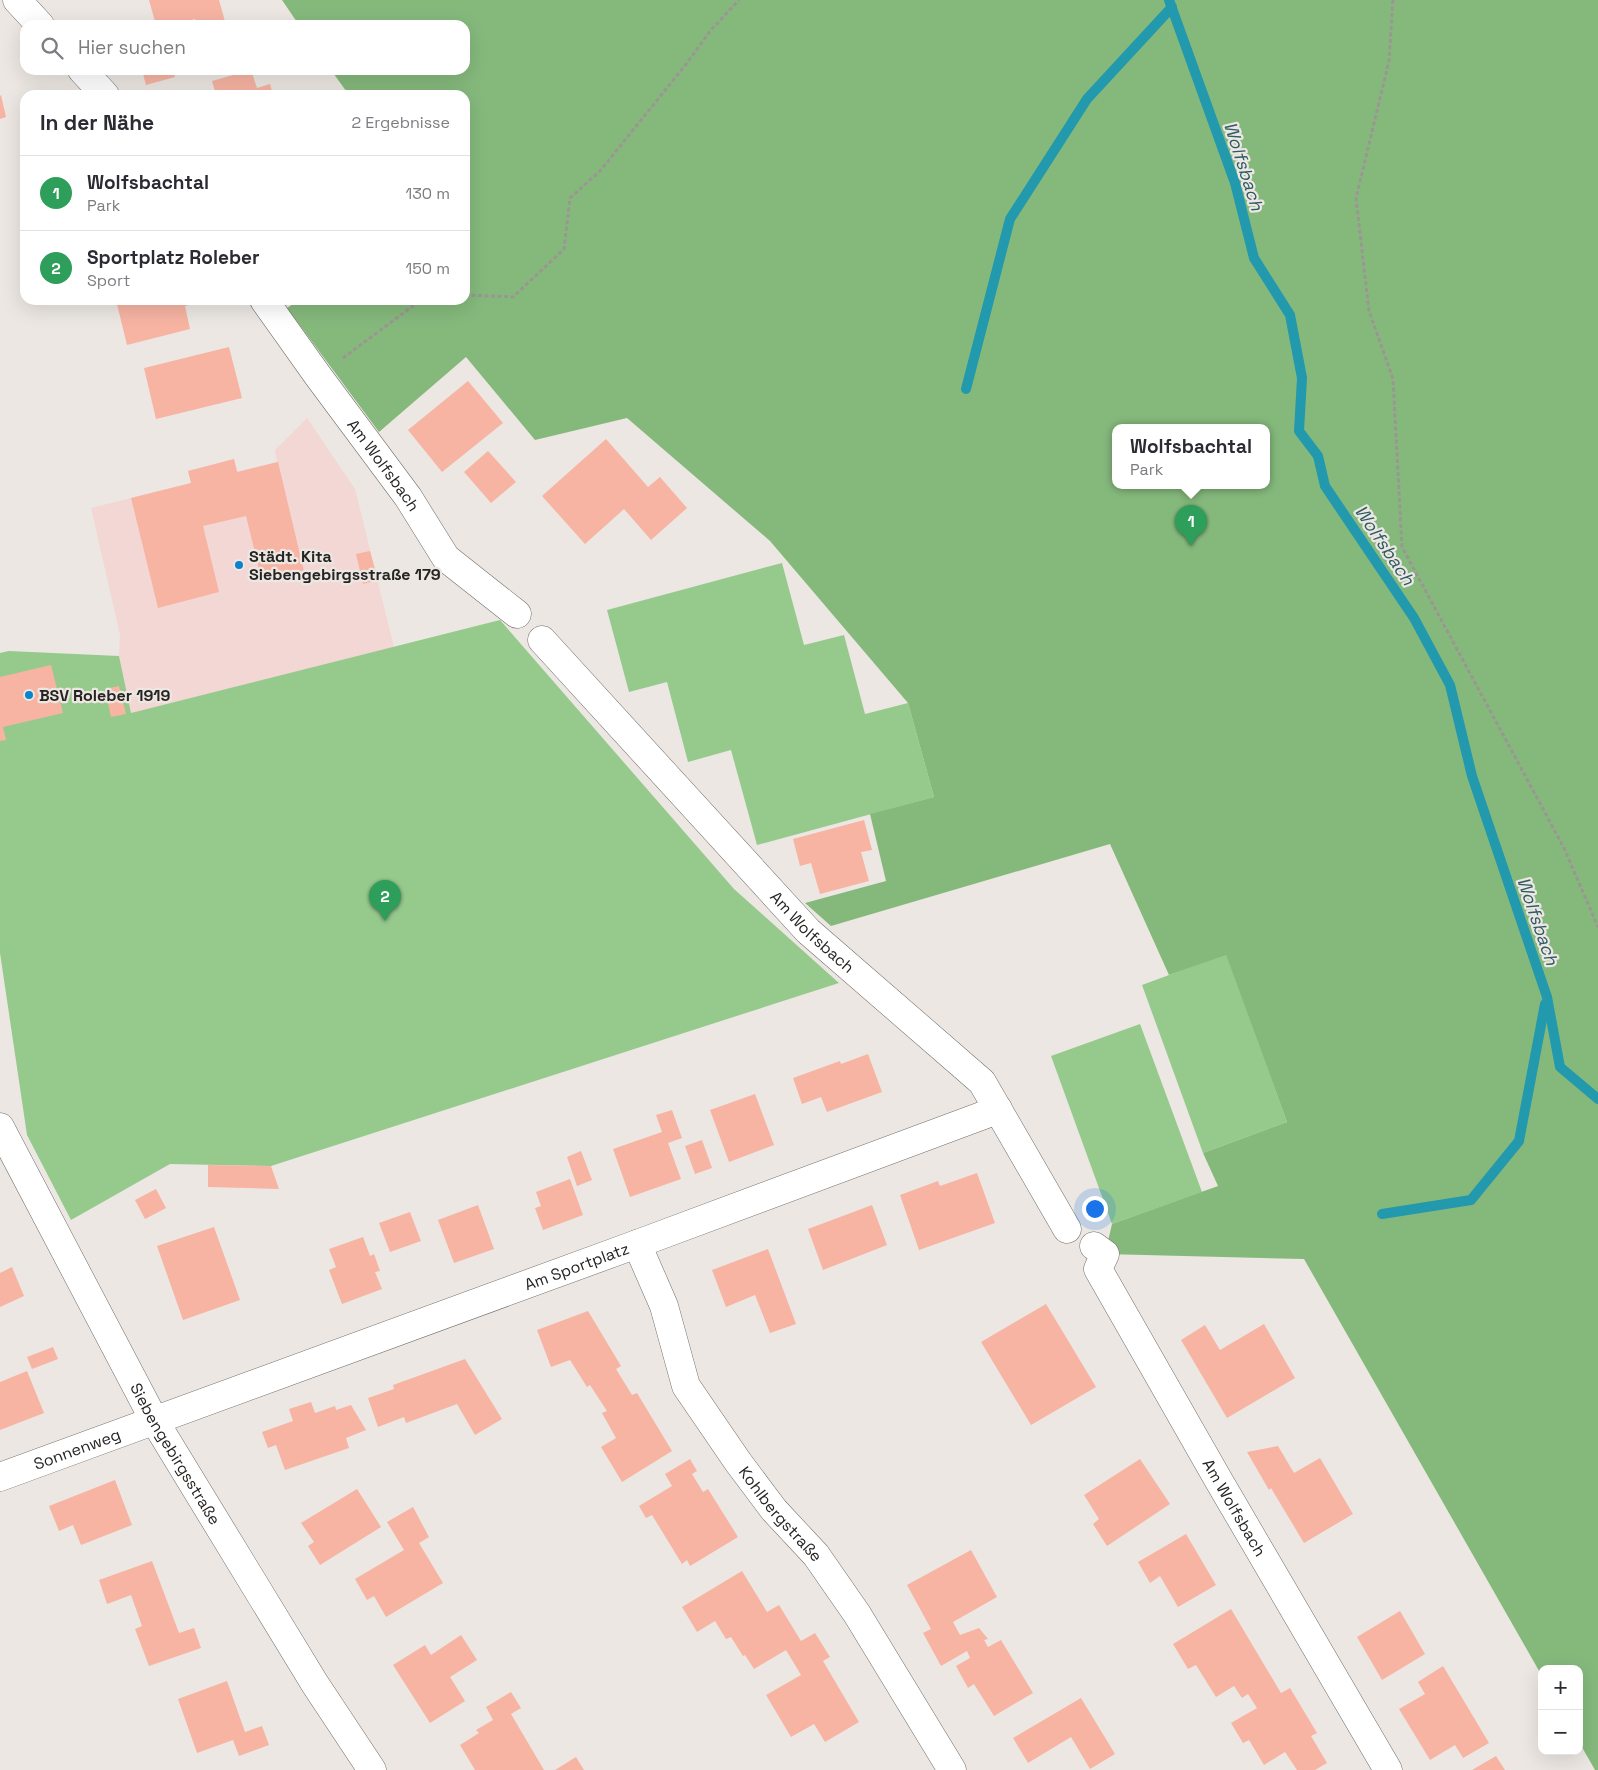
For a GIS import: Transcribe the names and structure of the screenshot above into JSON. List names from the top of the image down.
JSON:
{
  "streets": {
    "street": [
      "Am Wolfsbach",
      "Am Sportplatz",
      "Sonnenweg",
      "Siebengebirgsstraße",
      "Kohlbergstraße"
    ]
  },
  "crossings": [
    ["Am Wolfsbach", "Am Sportplatz"],
    ["Am Sportplatz", "Sonnenweg"],
    ["Am Sportplatz", "Siebengebirgsstraße"],
    ["Am Sportplatz", "Kohlbergstraße"],
    ["Sonnenweg", "Siebengebirgsstraße"]
  ],
  "water": ["Wolfsbach"],
  "places": ["Städt. Kita Siebengebirgsstraße 179", "BSV Roleber 1919"],
  "page": {
    "search": "Hier suchen",
    "heading": ["In der Nähe", "2 Ergebnisse"],
    "list": [
      {
        "mark": "1",
        "name": "Wolfsbachtal",
        "note": "Park",
        "value": "130 m"
      },
      {
        "mark": "2",
        "name": "Sportplatz Roleber",
        "note": "Sport",
        "value": "150 m"
      }
    ],
    "popup": ["Wolfsbachtal", "Park"],
    "pins": ["1", "2"],
    "map_buttons": ["+", "−"]
  }
}
